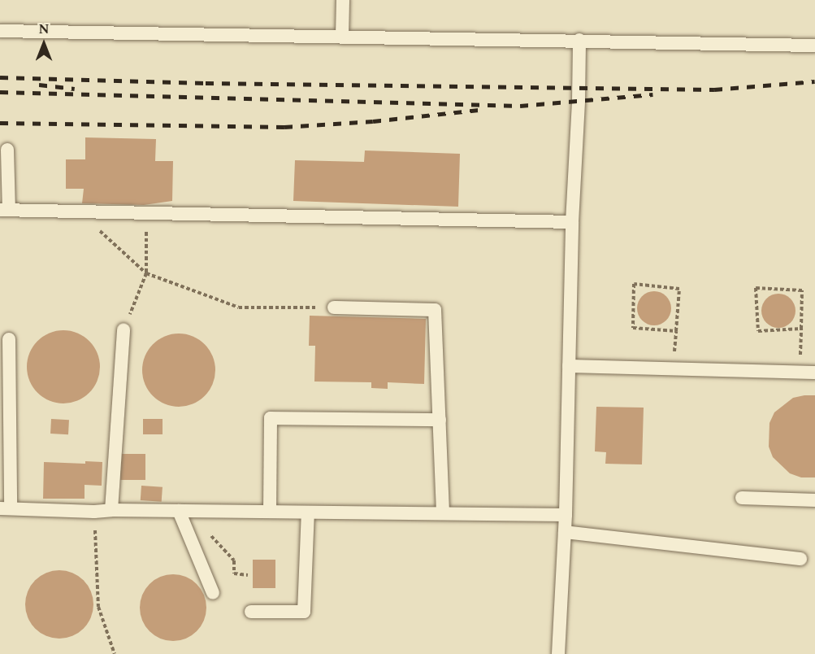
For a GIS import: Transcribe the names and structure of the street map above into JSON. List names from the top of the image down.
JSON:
{
  "north": "top"
}
